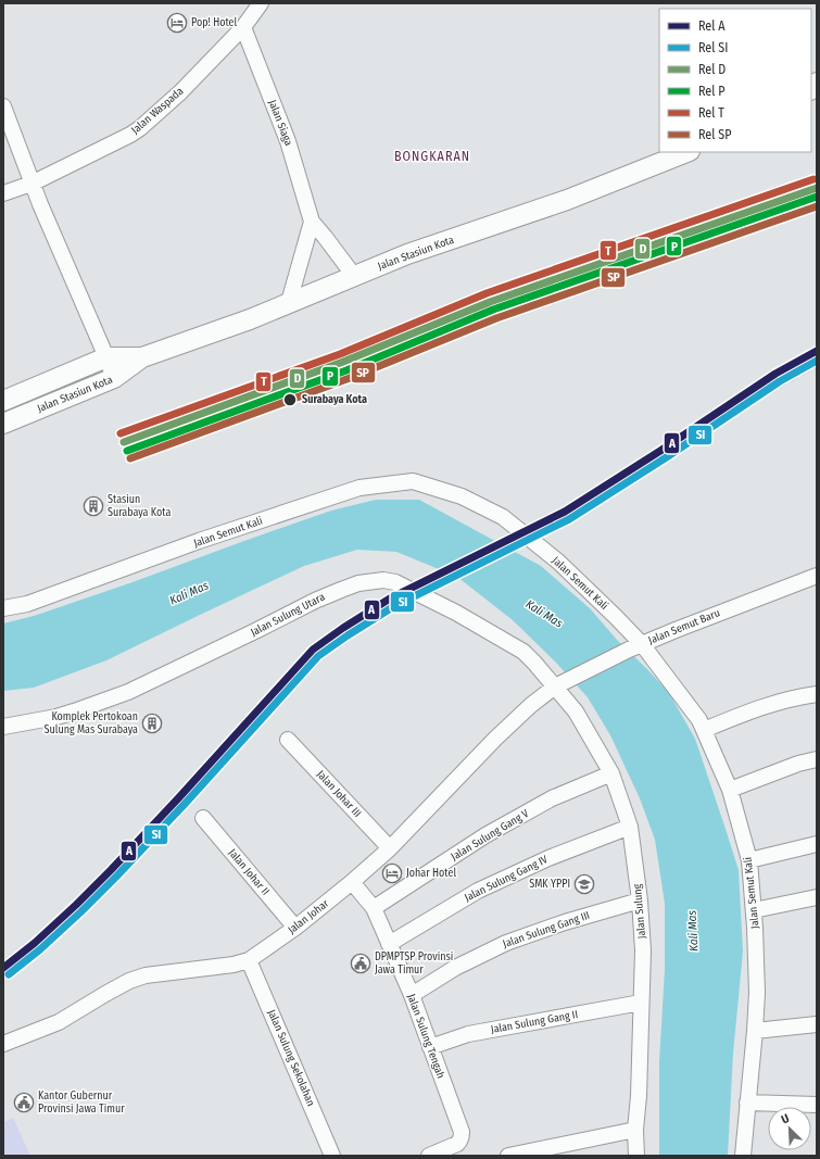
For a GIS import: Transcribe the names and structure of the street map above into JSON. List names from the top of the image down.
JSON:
{
  "streets": {
    "main road": ["Jalan Stasiun Kota"],
    "street": [
      "Jalan Waspada",
      "Jalan Siaga",
      "Jalan Semut Kali",
      "Jalan Sulung Utara",
      "Jalan Semut Baru",
      "Jalan Johar III",
      "Jalan Sulung Gang V",
      "Jalan Johar II",
      "Jalan Sulung Gang IV",
      "Jalan Sulung",
      "Jalan Johar",
      "Jalan Sulung Gang III",
      "Jalan Sulung Gang II",
      "Jalan Sulung Tengah",
      "Jalan Sulung Sekolahan"
    ]
  },
  "crossings": [
    ["Jalan Waspada", "Jalan Siaga"],
    ["Jalan Siaga", "Jalan Stasiun Kota"],
    ["Jalan Semut Kali", "Jalan Semut Baru"],
    ["Jalan Sulung Utara", "Jalan Semut Baru"],
    ["Jalan Sulung Utara", "Jalan Sulung"],
    ["Jalan Sulung Utara", "Jalan Johar"],
    ["Jalan Semut Baru", "Jalan Sulung"],
    ["Jalan Semut Baru", "Jalan Johar"],
    ["Jalan Johar III", "Jalan Johar"],
    ["Jalan Sulung Gang V", "Jalan Sulung"],
    ["Jalan Sulung Gang V", "Jalan Sulung Tengah"],
    ["Jalan Johar II", "Jalan Johar"],
    ["Jalan Sulung Gang IV", "Jalan Sulung"],
    ["Jalan Sulung Gang IV", "Jalan Sulung Tengah"],
    ["Jalan Sulung", "Jalan Johar"],
    ["Jalan Sulung", "Jalan Sulung Gang III"],
    ["Jalan Sulung", "Jalan Sulung Gang II"],
    ["Jalan Johar", "Jalan Sulung Tengah"],
    ["Jalan Johar", "Jalan Sulung Sekolahan"],
    ["Jalan Sulung Gang III", "Jalan Sulung Tengah"],
    ["Jalan Sulung Gang II", "Jalan Sulung Tengah"]
  ],
  "districts": ["BONGKARAN"],
  "water": ["Kali Mas"],
  "places": {
    "hotel": ["Pop! Hotel", "Johar Hotel"],
    "other": ["Surabaya Kota"],
    "building": ["Stasiun Surabaya Kota", "Komplek Pertokoan Sulung Mas Surabaya"],
    "school or university": ["SMK YPPI"],
    "public building": ["DPMPTSP Provinsi Jawa Timur", "Kantor Gubernur Provinsi Jawa Timur"]
  },
  "lines": [
    "rail line T",
    "rail line D",
    "rail line P",
    "rail line SP",
    "rail line A",
    "rail line SI"
  ],
  "legend": [
    "Rel A",
    "Rel SI",
    "Rel D",
    "Rel P",
    "Rel T",
    "Rel SP"
  ],
  "north": "top left"
}
